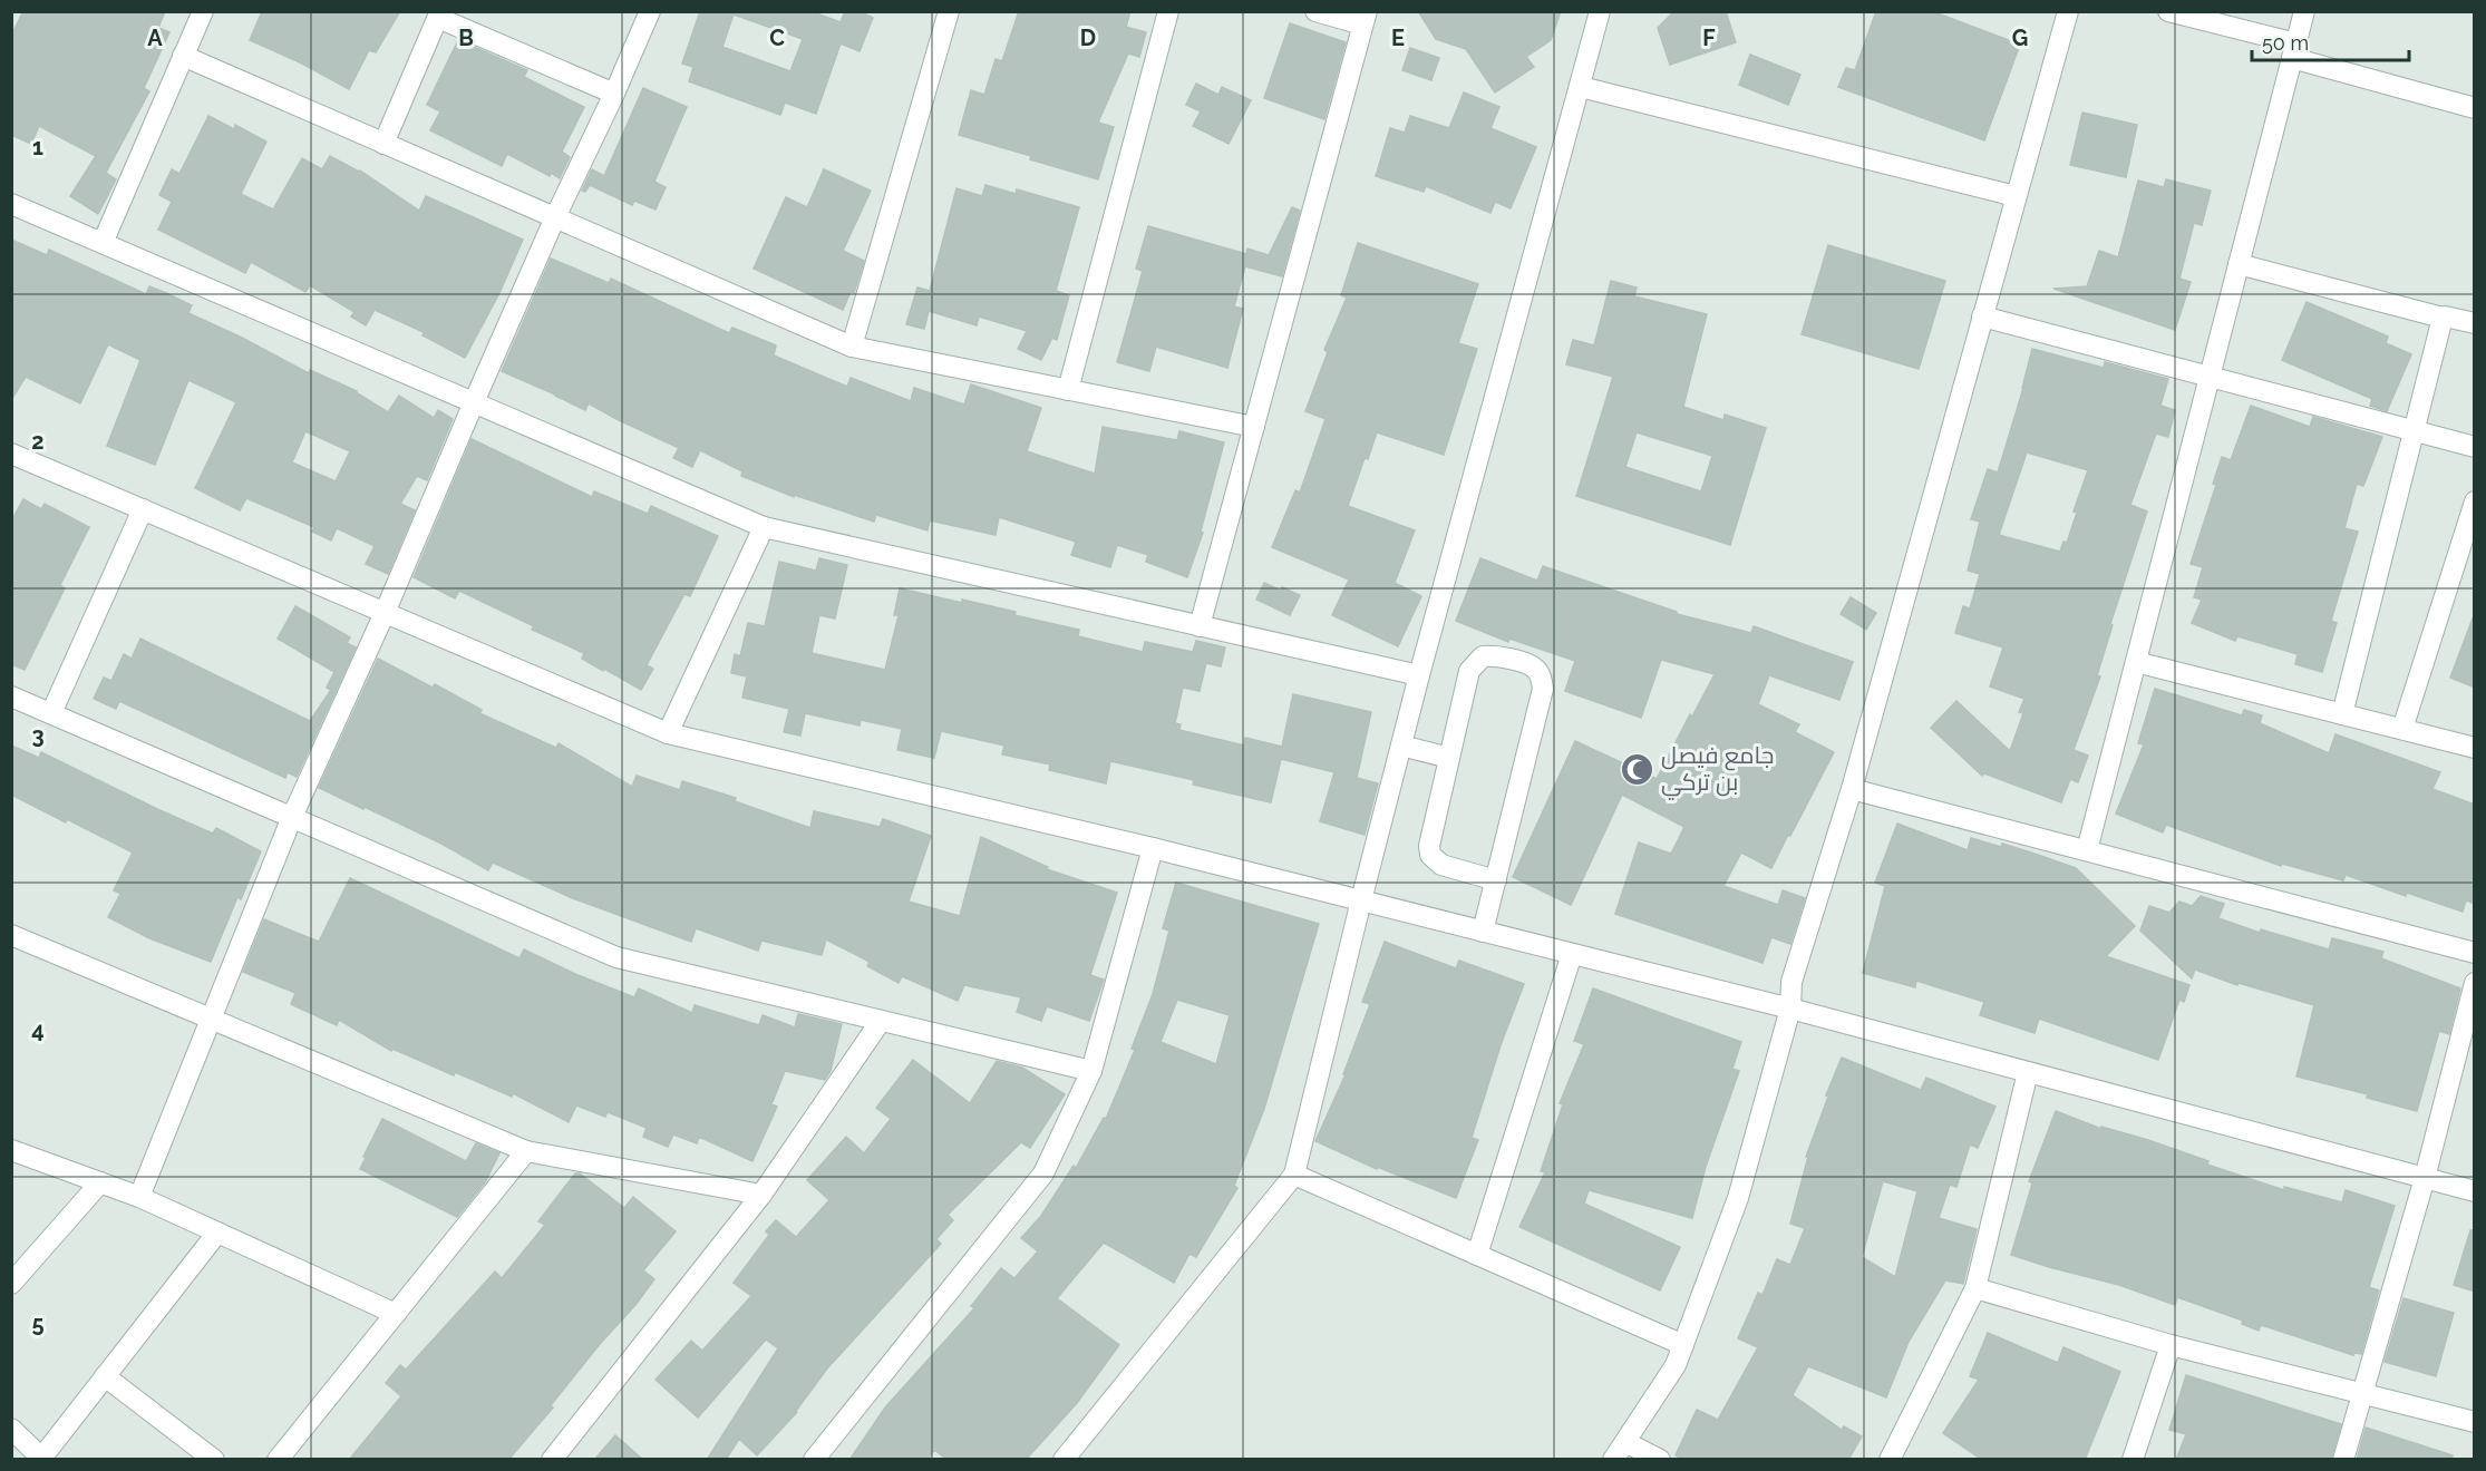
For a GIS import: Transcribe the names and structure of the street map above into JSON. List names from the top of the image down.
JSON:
{
  "places": {
    "mosque": ["جامع فيصل بن تركي"]
  },
  "scale_bar": "50 m",
  "grid": {
    "columns": [
      "A",
      "B",
      "C",
      "D",
      "E",
      "F",
      "G"
    ],
    "rows": [
      "1",
      "2",
      "3",
      "4",
      "5"
    ]
  }
}
